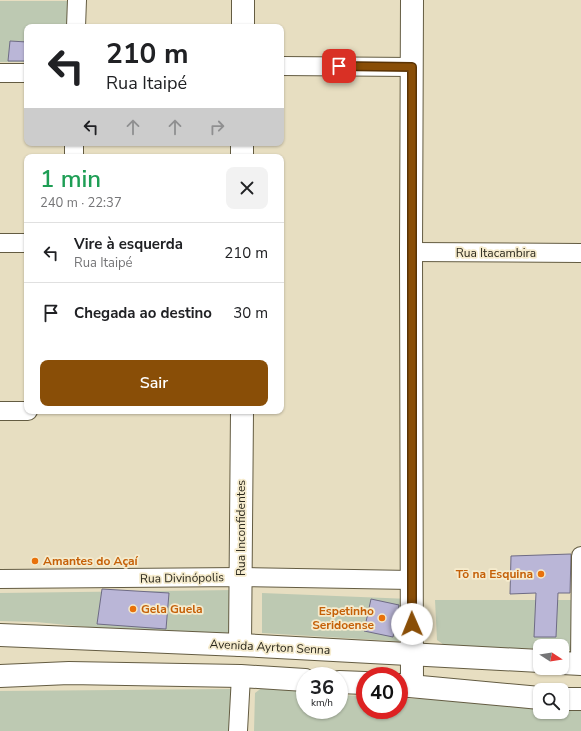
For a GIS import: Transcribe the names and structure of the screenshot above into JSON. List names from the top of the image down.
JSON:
{
  "streets": {
    "main road": ["Rua Inconfidentes", "Avenida Ayrton Senna"],
    "street": ["Rua Itacambira", "Rua Divinópolis"]
  },
  "crossings": [
    ["Rua Inconfidentes", "Rua Divinópolis"],
    ["Rua Inconfidentes", "Avenida Ayrton Senna"]
  ],
  "places": [
    "Amantes do Açaí",
    "Tō na Esquina",
    "Gela Guela",
    "Espetinho Seridoense"
  ],
  "north": "right",
  "page": {
    "turn": ["210 m", "Rua Itaipé"],
    "heading": ["1 min", "240 m · 22:37"],
    "list": [
      {
        "name": "Vire à esquerda",
        "note": "Rua Itaipé",
        "value": "210 m"
      },
      {
        "name": "Chegada ao destino",
        "value": "30 m"
      }
    ],
    "buttons": "Sair",
    "speed": "36 km/h",
    "limit": "40"
  }
}
